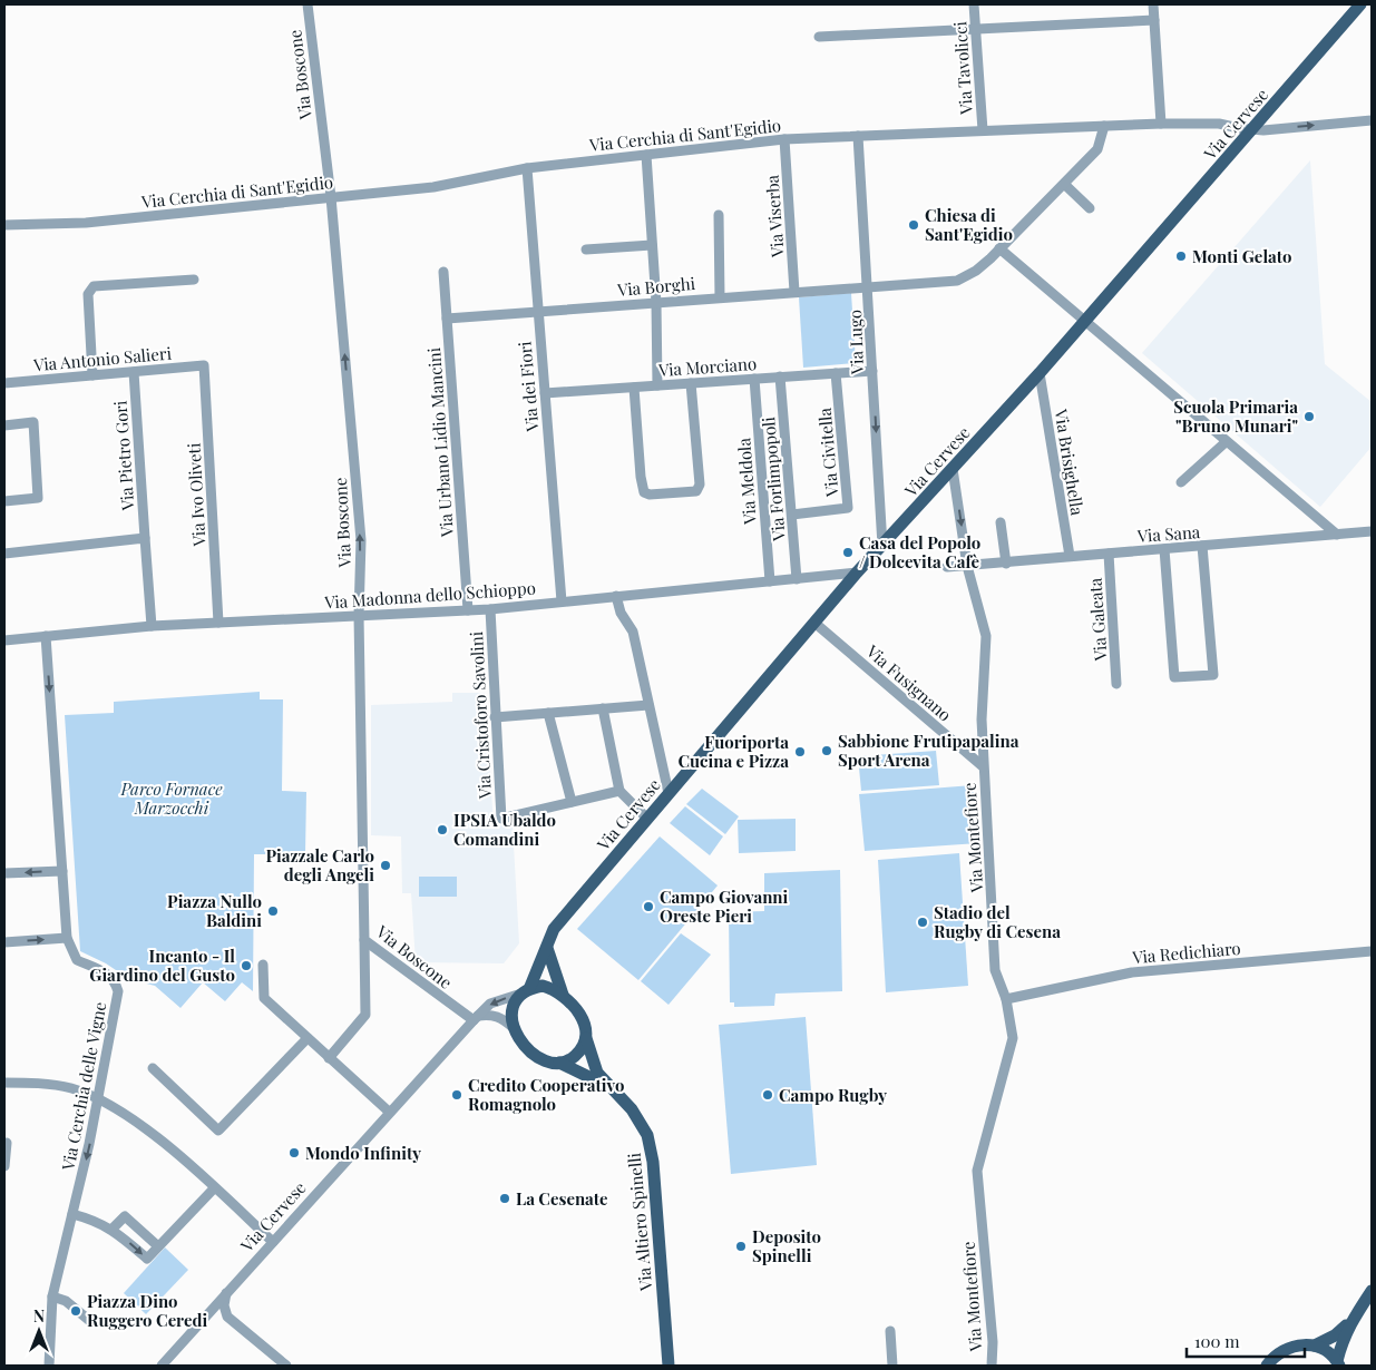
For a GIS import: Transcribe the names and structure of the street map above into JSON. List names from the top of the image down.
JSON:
{
  "streets": {
    "main road": ["Via Cervese", "Via Altiero Spinelli"],
    "street": [
      "Via Tavolicci",
      "Via Boscone",
      "Via Cerchia di Sant'Egidio",
      "Via Viserba",
      "Via Borghi",
      "Via Lugo",
      "Via Antonio Salieri",
      "Via Morciano",
      "Via dei Fiori",
      "Via Urbano Lidio Mancini",
      "Via Civitella",
      "Via Pietro Gori",
      "Via Brisighella",
      "Via Forlimpopoli",
      "Via Meldola",
      "Via Ivo Oliveti",
      "Via Sana",
      "Via Madonna dello Schioppo",
      "Via Galeata",
      "Via Fusignano",
      "Via Cristoforo Savolini",
      "Via Montefiore",
      "Via Redichiaro",
      "Via Cerchia delle Vigne"
    ]
  },
  "crossings": [
    ["Via Tavolicci", "Via Cerchia di Sant'Egidio"],
    ["Via Boscone", "Via Cervese"],
    ["Via Boscone", "Via Cerchia di Sant'Egidio"],
    ["Via Boscone", "Via Madonna dello Schioppo"],
    ["Via Cervese", "Via Cerchia di Sant'Egidio"],
    ["Via Cervese", "Via Lugo"],
    ["Via Cervese", "Via Brisighella"],
    ["Via Cervese", "Via Madonna dello Schioppo"],
    ["Via Cervese", "Via Fusignano"],
    ["Via Cervese", "Via Montefiore"],
    ["Via Cervese", "Via Altiero Spinelli"],
    ["Via Cerchia di Sant'Egidio", "Via Viserba"],
    ["Via Cerchia di Sant'Egidio", "Via Borghi"],
    ["Via Cerchia di Sant'Egidio", "Via Lugo"],
    ["Via Cerchia di Sant'Egidio", "Via dei Fiori"],
    ["Via Viserba", "Via Borghi"],
    ["Via Borghi", "Via Lugo"],
    ["Via Borghi", "Via dei Fiori"],
    ["Via Borghi", "Via Urbano Lidio Mancini"],
    ["Via Lugo", "Via Morciano"],
    ["Via Antonio Salieri", "Via Pietro Gori"],
    ["Via Antonio Salieri", "Via Ivo Oliveti"],
    ["Via Morciano", "Via dei Fiori"],
    ["Via Morciano", "Via Civitella"],
    ["Via Morciano", "Via Forlimpopoli"],
    ["Via Morciano", "Via Meldola"],
    ["Via dei Fiori", "Via Madonna dello Schioppo"],
    ["Via Urbano Lidio Mancini", "Via Madonna dello Schioppo"],
    ["Via Civitella", "Via Forlimpopoli"],
    ["Via Pietro Gori", "Via Madonna dello Schioppo"],
    ["Via Brisighella", "Via Sana"],
    ["Via Forlimpopoli", "Via Madonna dello Schioppo"],
    ["Via Meldola", "Via Madonna dello Schioppo"],
    ["Via Ivo Oliveti", "Via Madonna dello Schioppo"],
    ["Via Sana", "Via Galeata"],
    ["Via Sana", "Via Montefiore"],
    ["Via Madonna dello Schioppo", "Via Cristoforo Savolini"],
    ["Via Madonna dello Schioppo", "Via Cerchia delle Vigne"],
    ["Via Fusignano", "Via Montefiore"],
    ["Via Montefiore", "Via Redichiaro"]
  ],
  "one_way": ["Via Boscone", "Via Lugo", "Via Cerchia delle Vigne"],
  "parks": ["Parco Fornace Marzocchi"],
  "places": [
    "Chiesa di Sant'Egidio",
    "Monti Gelato",
    "Scuola Primaria \"Bruno Munari\"",
    "Casa del Popolo / Dolcevita Cafè",
    "Sabbione Frutipapalina Sport Arena",
    "Fuoriporta Cucina e Pizza",
    "IPSIA Ubaldo Comandini",
    "Piazzale Carlo degli Angeli",
    "Campo Giovanni Oreste Pieri",
    "Piazza Nullo Baldini",
    "Stadio del Rugby di Cesena",
    "Incanto - Il Giardino del Gusto",
    "Credito Cooperativo Romagnolo",
    "Campo Rugby",
    "Mondo Infinity",
    "La Cesenate",
    "Deposito Spinelli",
    "Piazza Dino Ruggero Ceredi"
  ],
  "scale_bar": "100 m",
  "north": "top"
}
